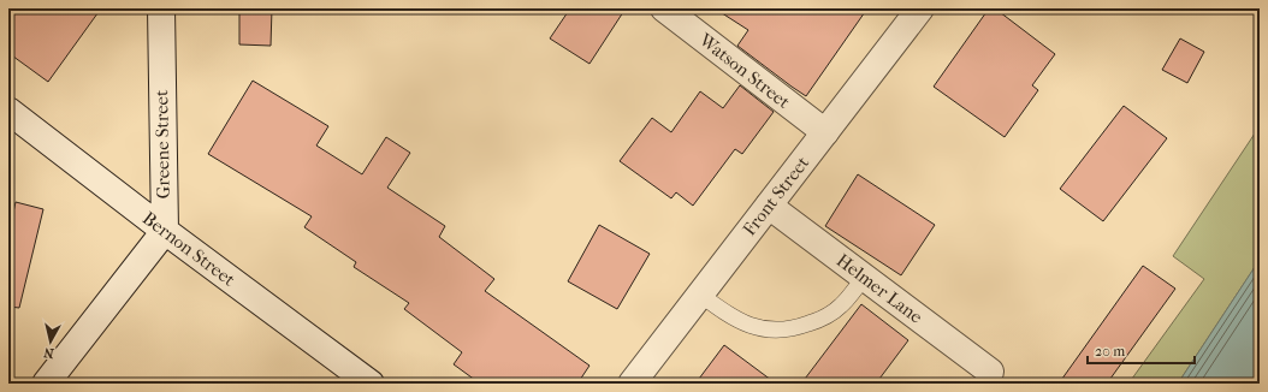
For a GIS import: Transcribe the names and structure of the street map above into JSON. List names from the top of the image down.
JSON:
{
  "streets": {
    "street": [
      "Watson Street",
      "Greene Street",
      "Front Street",
      "Bernon Street",
      "Helmer Lane"
    ]
  },
  "crossings": [
    ["Watson Street", "Front Street"],
    ["Greene Street", "Bernon Street"],
    ["Front Street", "Helmer Lane"]
  ],
  "scale_bar": "20 m",
  "north": "bottom"
}
